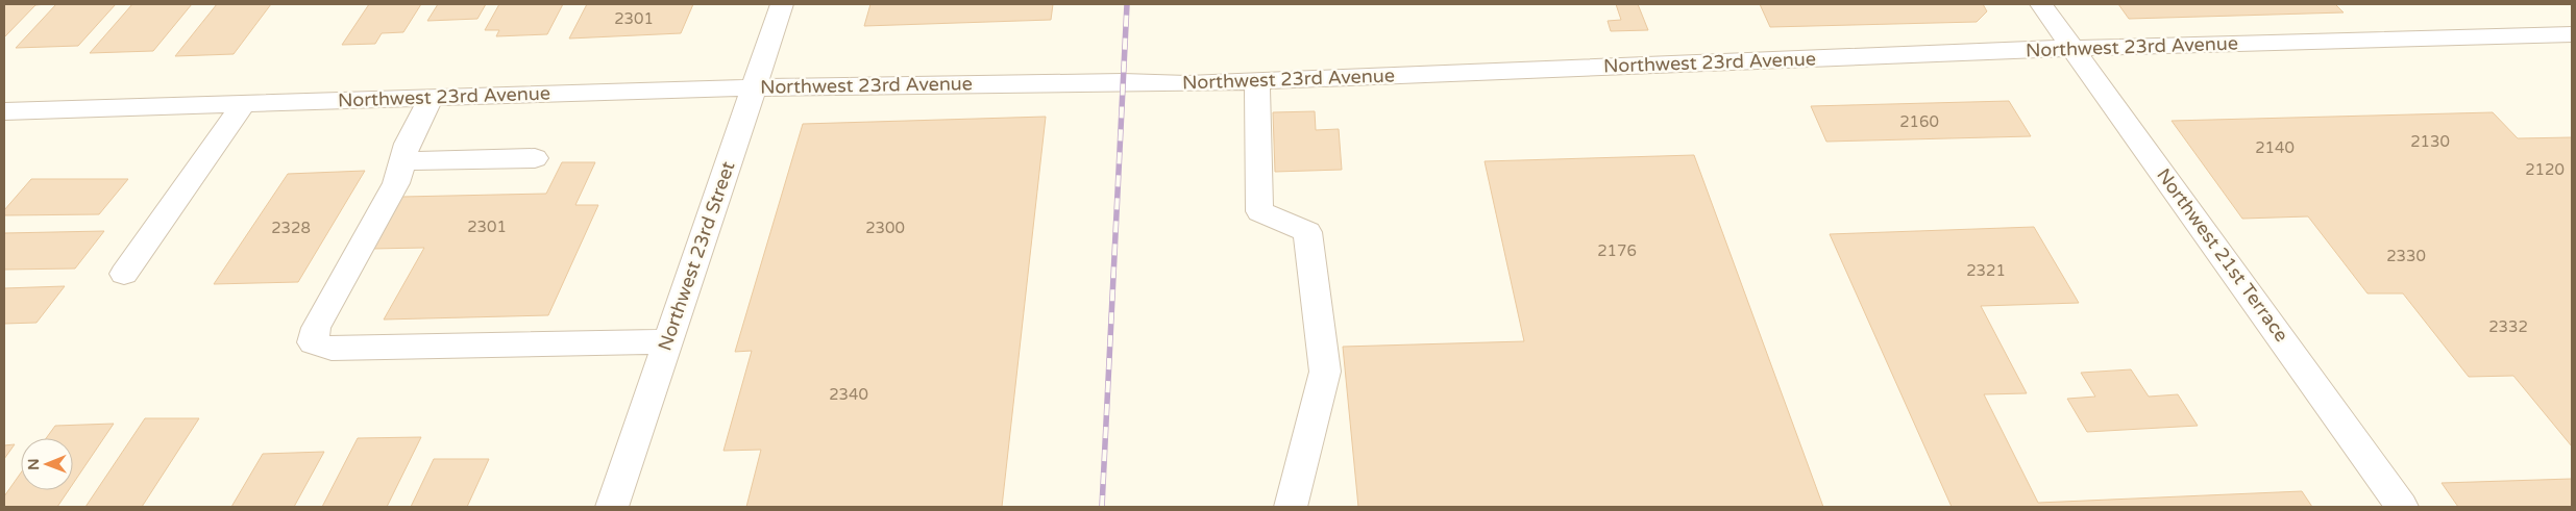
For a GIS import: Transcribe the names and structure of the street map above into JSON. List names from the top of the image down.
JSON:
{
  "streets": {
    "street": ["Northwest 23rd Avenue", "Northwest 21st Terrace", "Northwest 23rd Street"]
  },
  "crossings": [
    ["Northwest 23rd Avenue", "Northwest 21st Terrace"],
    ["Northwest 23rd Avenue", "Northwest 23rd Street"]
  ],
  "house_numbers": [
    "2301",
    "2160",
    "2130",
    "2140",
    "2120",
    "2301",
    "2328",
    "2300",
    "2176",
    "2330",
    "2321",
    "2332",
    "2340"
  ],
  "north": "left"
}
